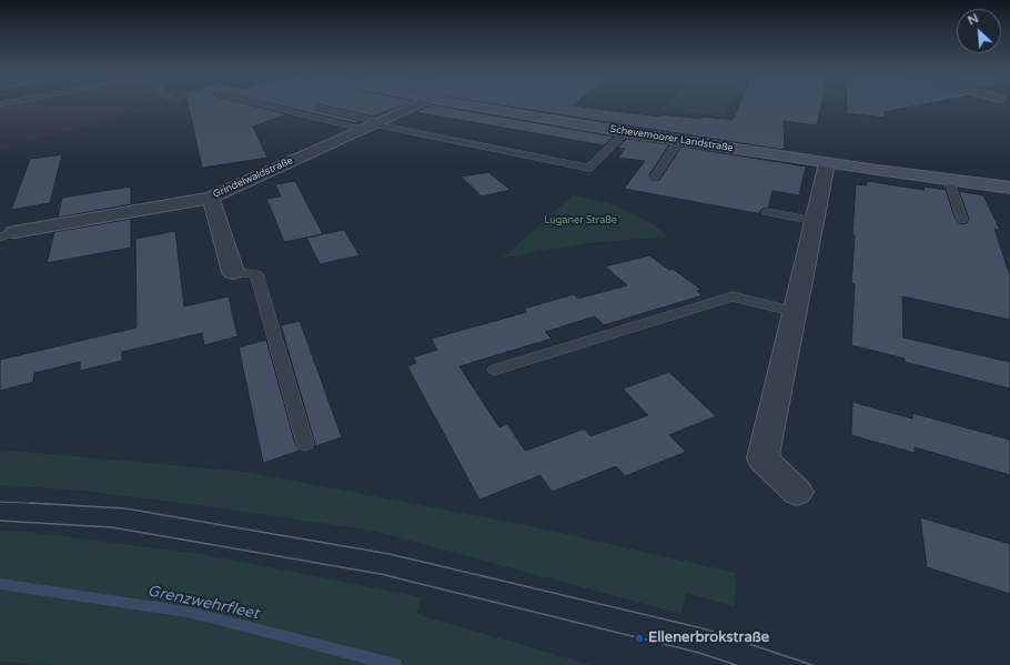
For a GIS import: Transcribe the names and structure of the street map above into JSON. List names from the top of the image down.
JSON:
{
  "streets": {
    "street": ["Schevemoorer Landstraße", "Grindelwaldstraße"]
  },
  "water": ["Grenzwehrfleet"],
  "parks": ["Luganer Straße"],
  "places": ["Ellenerbrokstraße"],
  "north": "top left"
}
